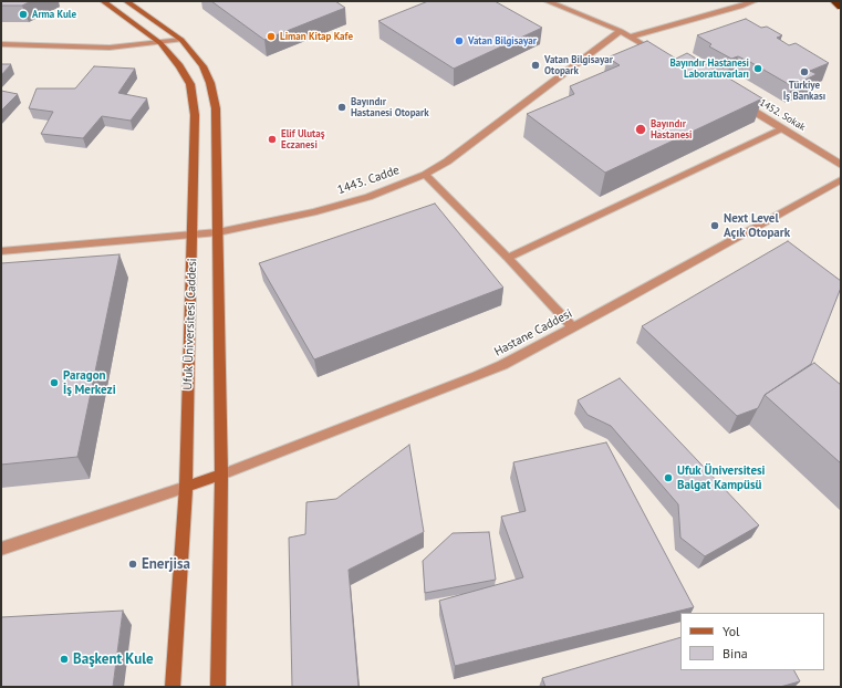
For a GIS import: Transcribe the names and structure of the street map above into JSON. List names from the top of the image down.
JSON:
{
  "streets": {
    "main road": ["Ufuk Üniversitesi Caddesi"],
    "street": ["1452. Sokak", "1443. Cadde", "Hastane Caddesi"]
  },
  "crossings": [
    ["1443. Cadde", "Ufuk Üniversitesi Caddesi"],
    ["Ufuk Üniversitesi Caddesi", "Hastane Caddesi"]
  ],
  "places": [
    "Arma Kule",
    "Liman Kitap Kafe",
    "Vatan Bilgisayar",
    "Vatan Bilgisayar Otopark",
    "Bayındır Hastanesi Laboratuvarları",
    "Türkiye İş Bankası",
    "Bayındır Hastanesi Otopark",
    "Bayındır Hastanesi",
    "Elif Ulutaş Eczanesi",
    "Next Level Açık Otopark",
    "Paragon İş Merkezi",
    "Ufuk Üniversitesi Balgat Kampüsü",
    "Enerjisa",
    "Başkent Kule"
  ],
  "legend": ["Yol", "Bina"]
}
